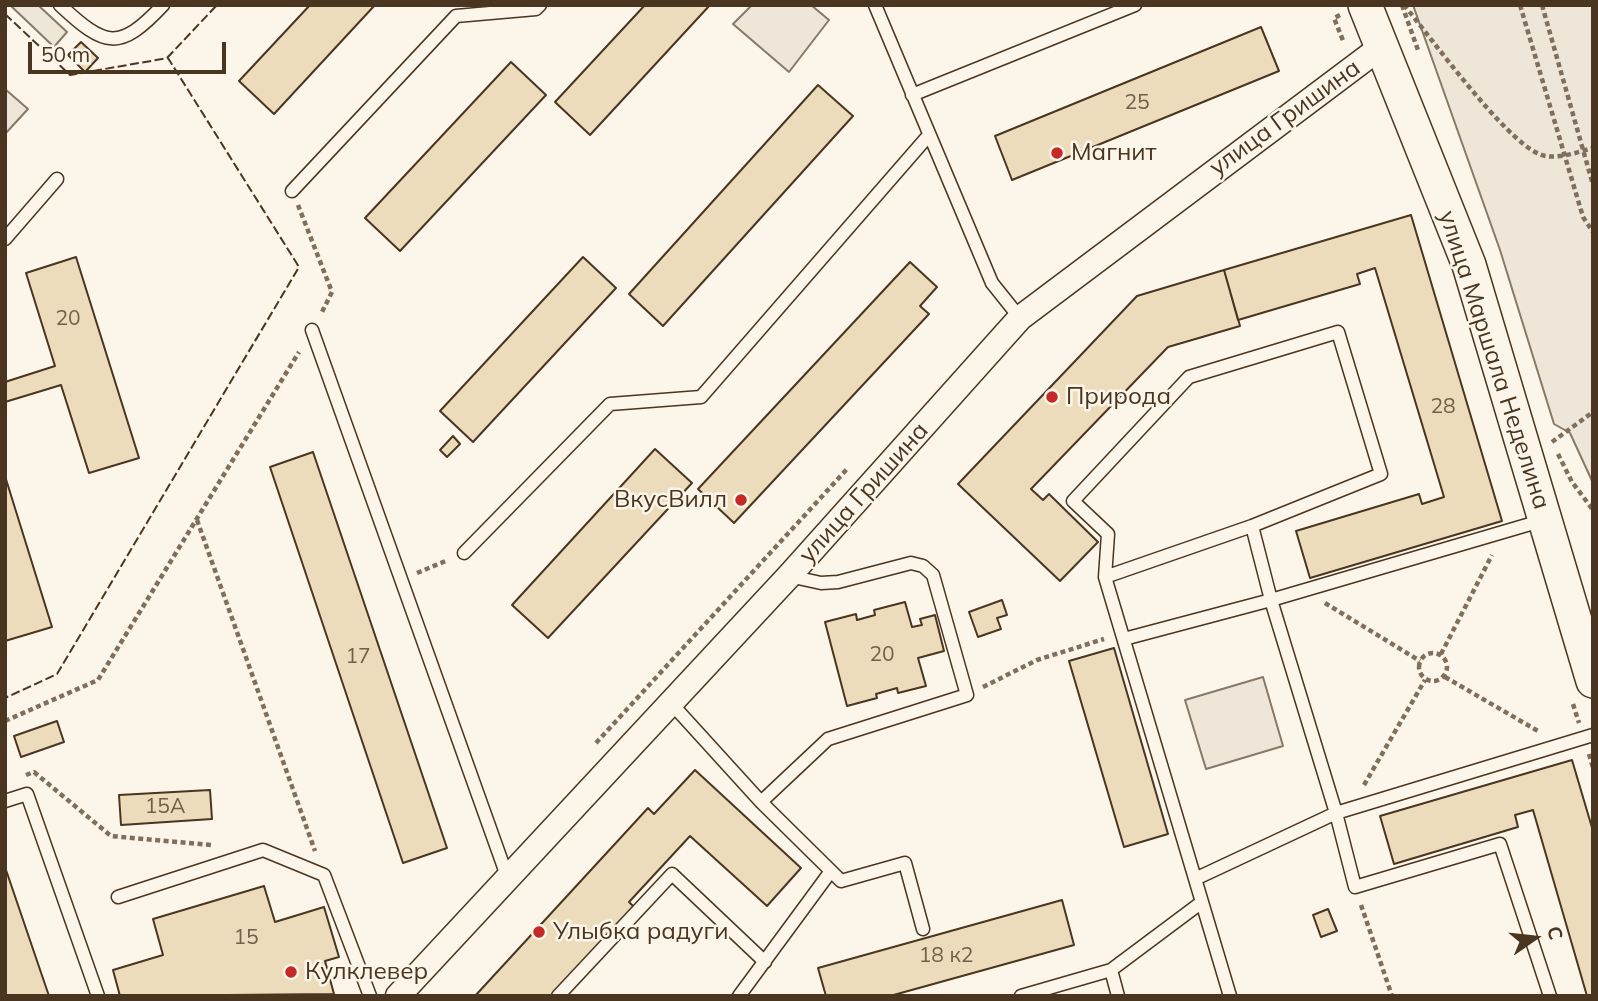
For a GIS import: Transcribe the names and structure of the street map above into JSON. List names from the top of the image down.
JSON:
{
  "streets": {
    "street": ["улица Гришина", "улица Маршала Неделина"]
  },
  "crossings": [
    ["улица Гришина", "улица Маршала Неделина"]
  ],
  "places": [
    "Магнит",
    "Природа",
    "ВкусВилл",
    "Улыбка радуги",
    "Кулклевер"
  ],
  "house_numbers": [
    "25",
    "20",
    "28",
    "20",
    "17",
    "15А",
    "15",
    "18 к2"
  ],
  "scale_bar": "50 m",
  "north": "right"
}
